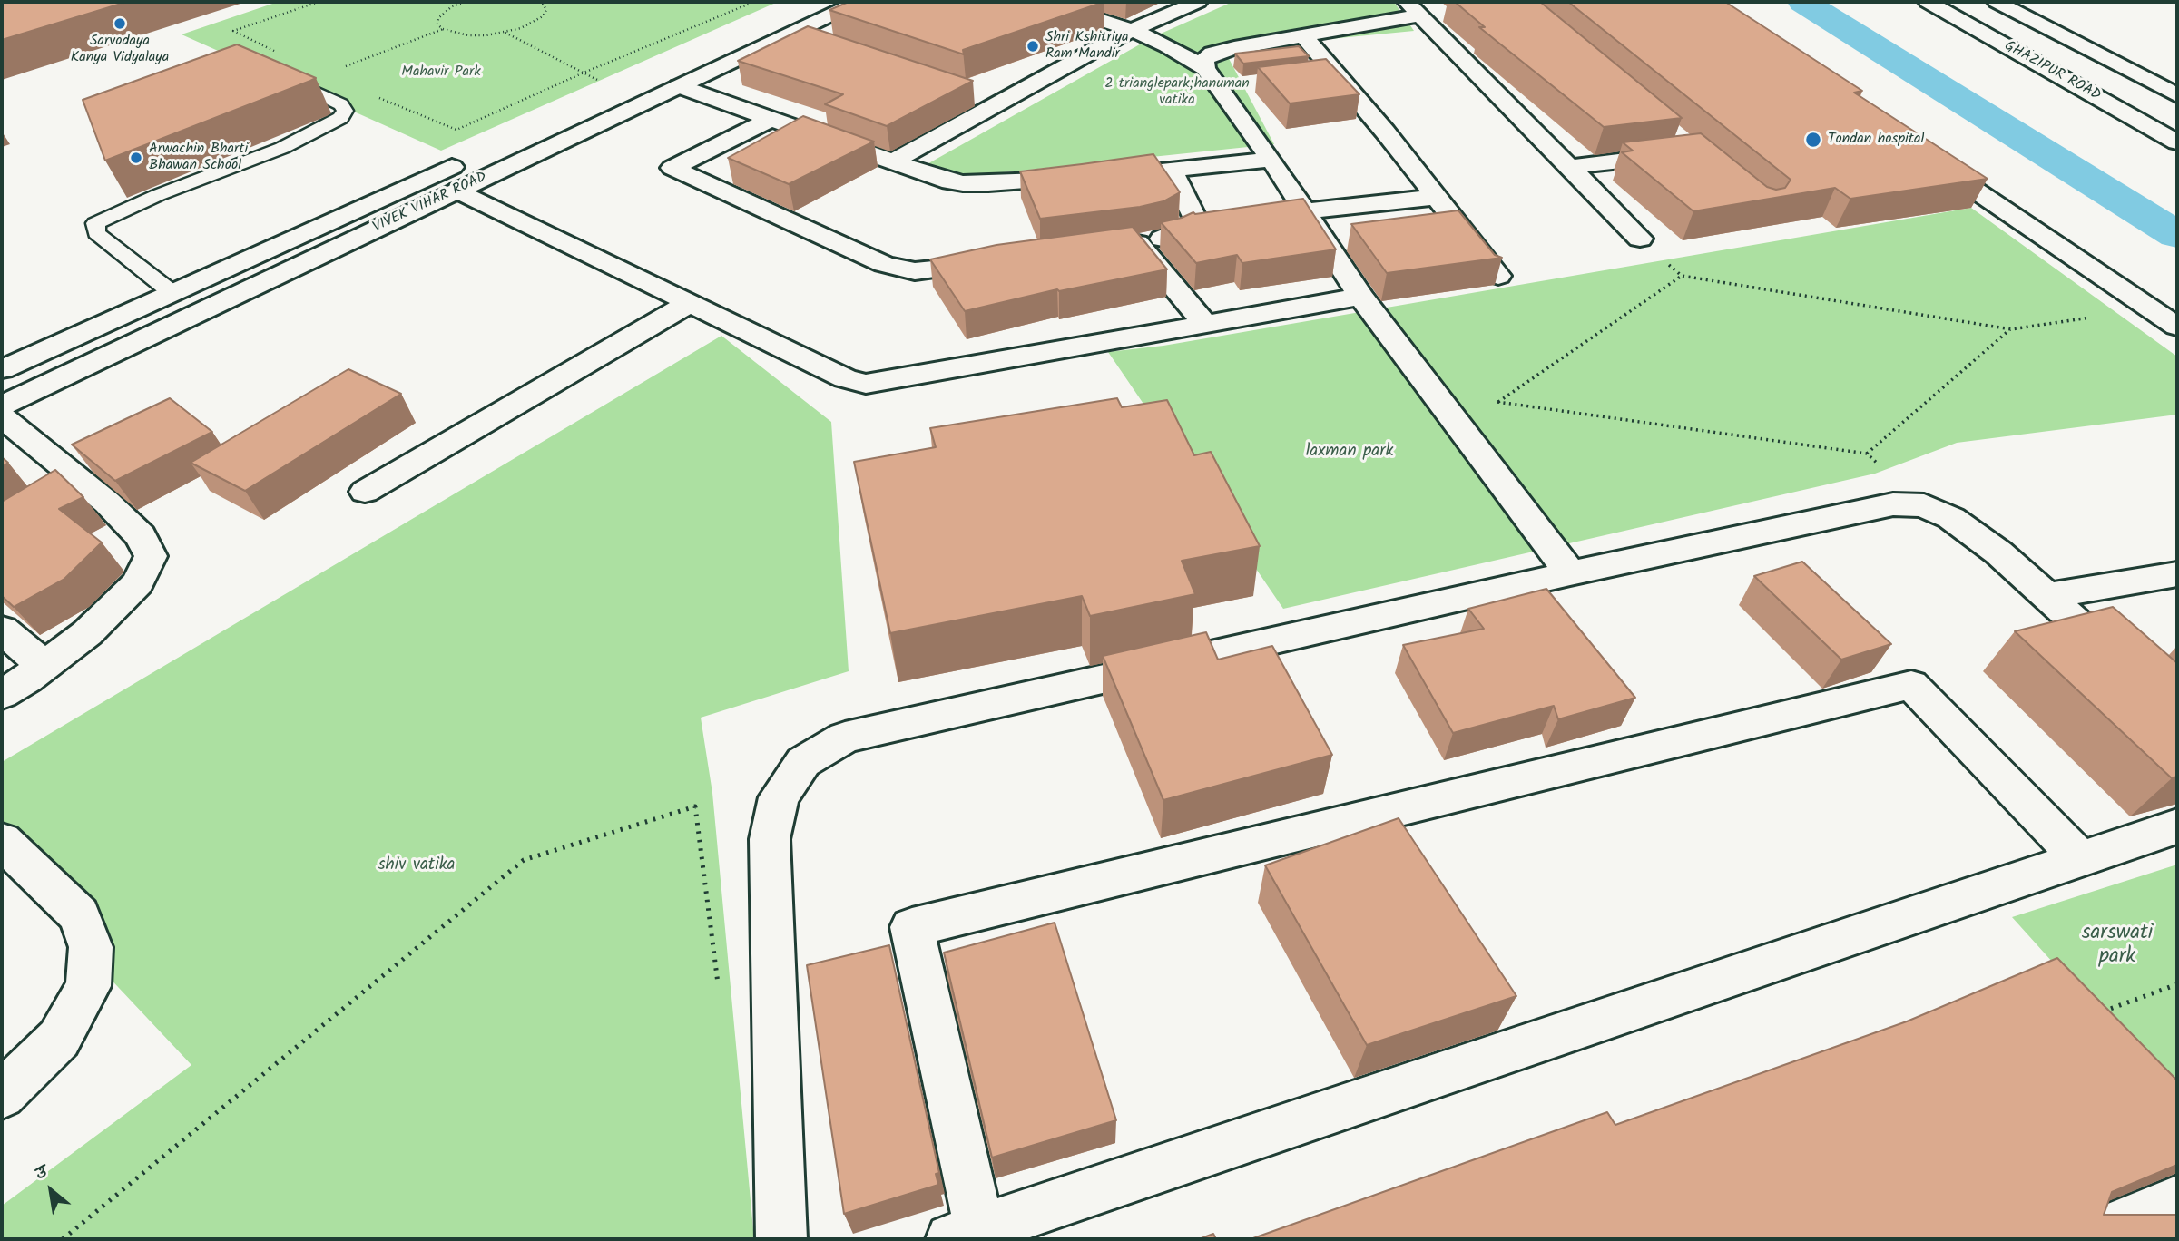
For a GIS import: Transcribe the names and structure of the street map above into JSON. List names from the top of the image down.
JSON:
{
  "streets": {
    "street": ["GHAZIPUR ROAD", "VIVEK VIHAR ROAD"]
  },
  "parks": [
    "Mahavir Park",
    "2 trianglepark;hanuman vatika",
    "laxman park",
    "shiv vatika",
    "sarswati park"
  ],
  "places": [
    "Sarvodaya Kanya Vidyalaya",
    "Shri Kshitriya Ram Mandir",
    "Tondan hospital",
    "Arwachin Bharti Bhawan School"
  ],
  "north": "top left"
}
